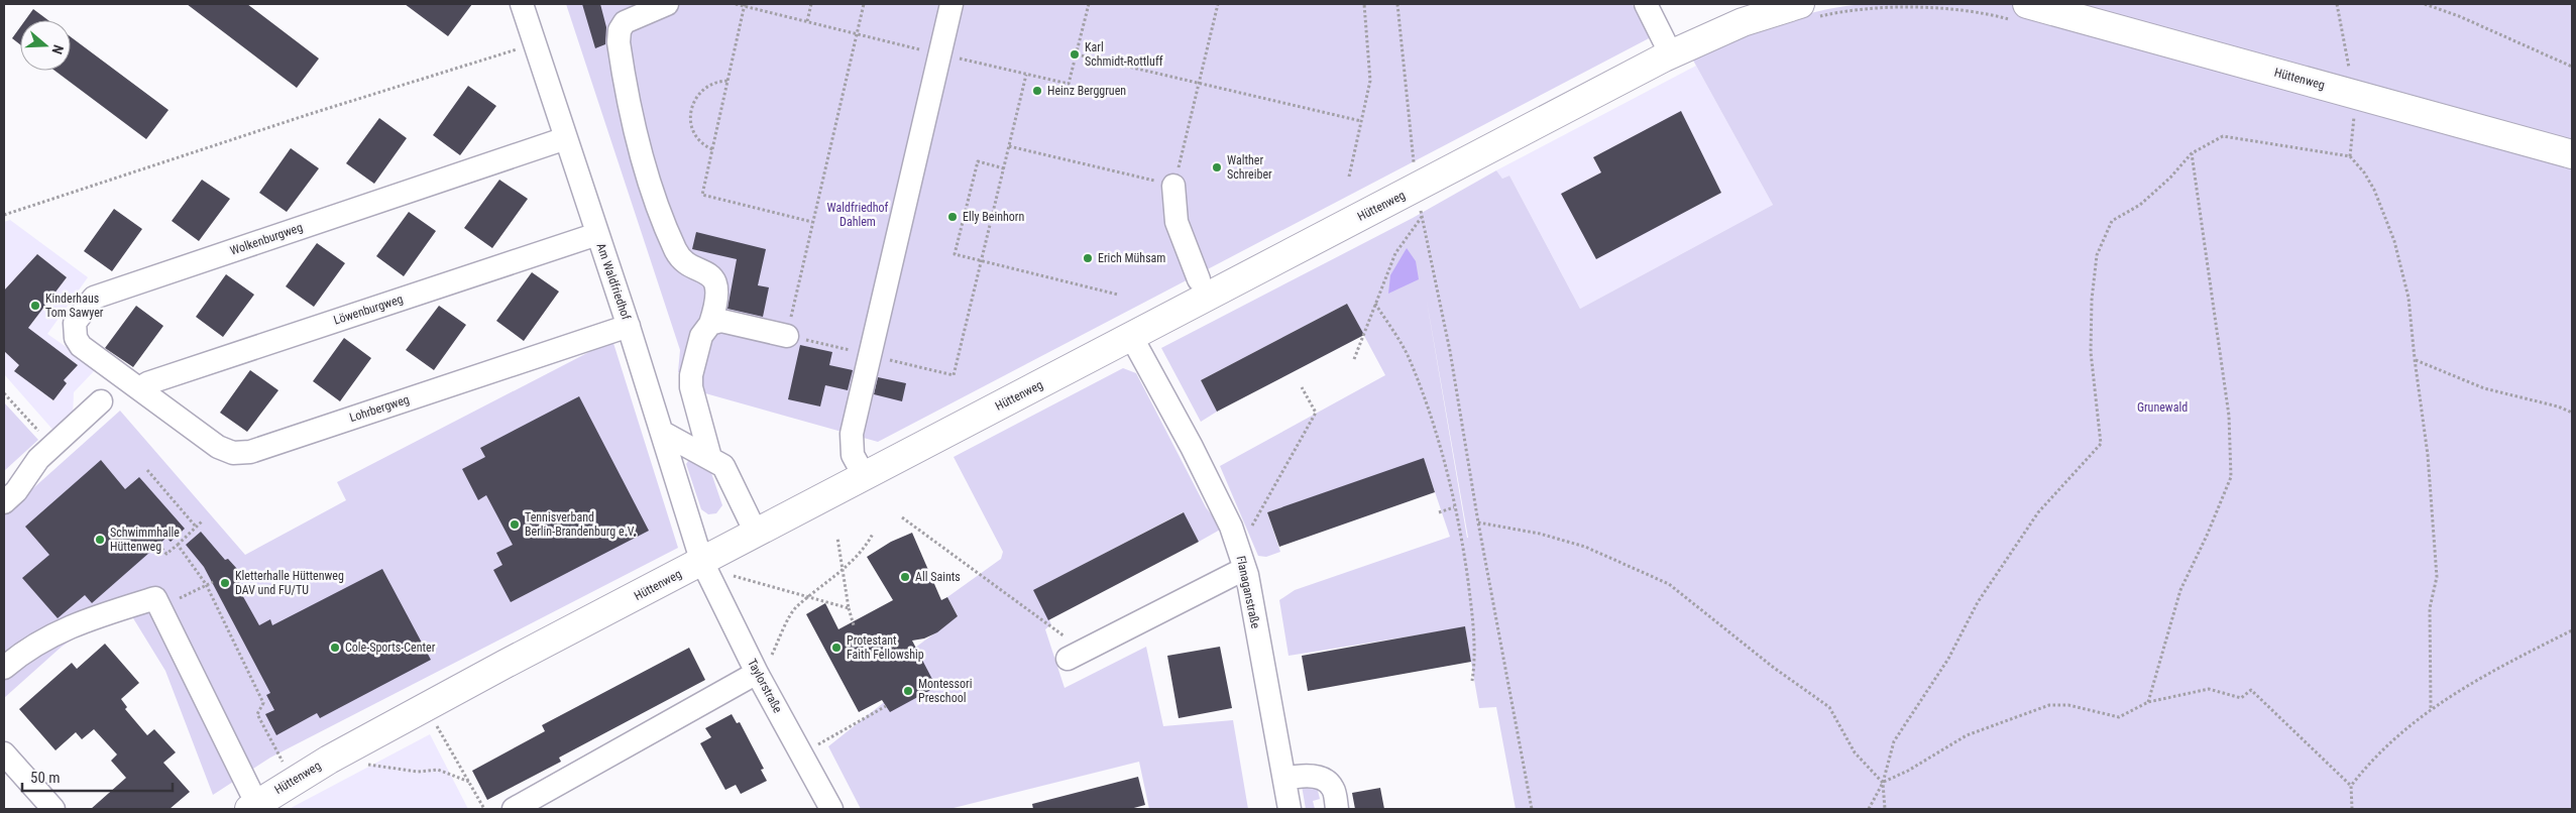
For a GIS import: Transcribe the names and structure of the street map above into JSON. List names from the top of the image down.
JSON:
{
  "streets": {
    "main road": ["Hüttenweg"],
    "street": [
      "Wolkenburgweg",
      "Am Waldfriedhof",
      "Löwenburgweg",
      "Lohrbergweg",
      "Flanaganstraße",
      "Taylorstraße"
    ]
  },
  "crossings": [
    ["Hüttenweg", "Am Waldfriedhof"],
    ["Hüttenweg", "Flanaganstraße"],
    ["Hüttenweg", "Taylorstraße"],
    ["Wolkenburgweg", "Am Waldfriedhof"],
    ["Wolkenburgweg", "Löwenburgweg"],
    ["Wolkenburgweg", "Lohrbergweg"],
    ["Am Waldfriedhof", "Löwenburgweg"],
    ["Am Waldfriedhof", "Lohrbergweg"],
    ["Am Waldfriedhof", "Taylorstraße"],
    ["Löwenburgweg", "Lohrbergweg"]
  ],
  "parks": ["Waldfriedhof Dahlem", "Grunewald"],
  "places": [
    "Karl Schmidt-Rottluff",
    "Heinz Berggruen",
    "Walther Schreiber",
    "Elly Beinhorn",
    "Erich Mühsam",
    "Kinderhaus Tom Sawyer",
    "Tennisverband Berlin-Brandenburg e.V.",
    "Schwimmhalle Hüttenweg",
    "All Saints",
    "Kletterhalle Hüttenweg DAV und FU/TU",
    "Cole-Sports-Center",
    "Protestant Faith Fellowship",
    "Montessori Preschool"
  ],
  "scale_bar": "50 m",
  "north": "right"
}
